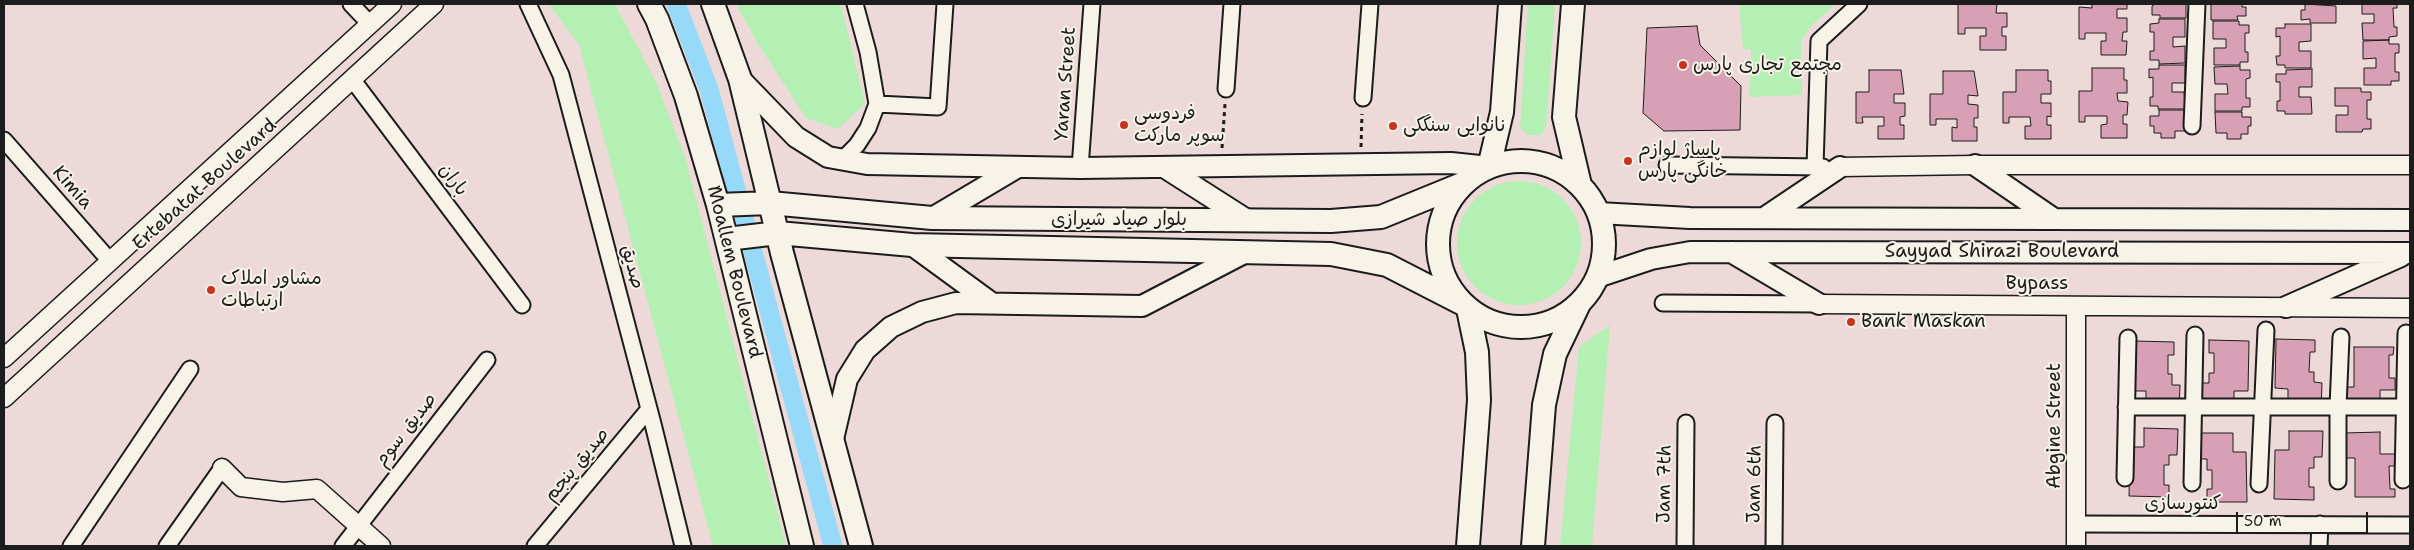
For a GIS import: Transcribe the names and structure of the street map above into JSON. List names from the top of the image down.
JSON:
{
  "streets": {
    "main road": ["بلوار صیاد شیرازی", "Sayyad Shirazi Boulevard", "Moallem Boulevard"],
    "street": [
      "Yaran Street",
      "باران",
      "Ertebatat Boulevard",
      "Kimia",
      "صدیق",
      "Bypass",
      "Abgine Street",
      "صدیق سوم",
      "صدیق پنجم",
      "Jam 7th",
      "Jam 6th",
      "کنتورسازی"
    ]
  },
  "crossings": [
    ["باران", "Ertebatat Boulevard"],
    ["Ertebatat Boulevard", "Kimia"],
    ["بلوار صیاد شیرازی", "Sayyad Shirazi Boulevard"],
    ["بلوار صیاد شیرازی", "Moallem Boulevard"],
    ["صدیق", "صدیق پنجم"],
    ["Bypass", "Abgine Street"],
    ["Abgine Street", "کنتورسازی"]
  ],
  "places": [
    "مجتمع تجاری پارس",
    "فردوسی سوپر مارکت",
    "نانوایی سنگکی",
    "پاساژ لوازم خانگی پارس",
    "مشاور املاک ارتباطات",
    "Bank Maskan"
  ],
  "scale_bar": "50 m"
}
